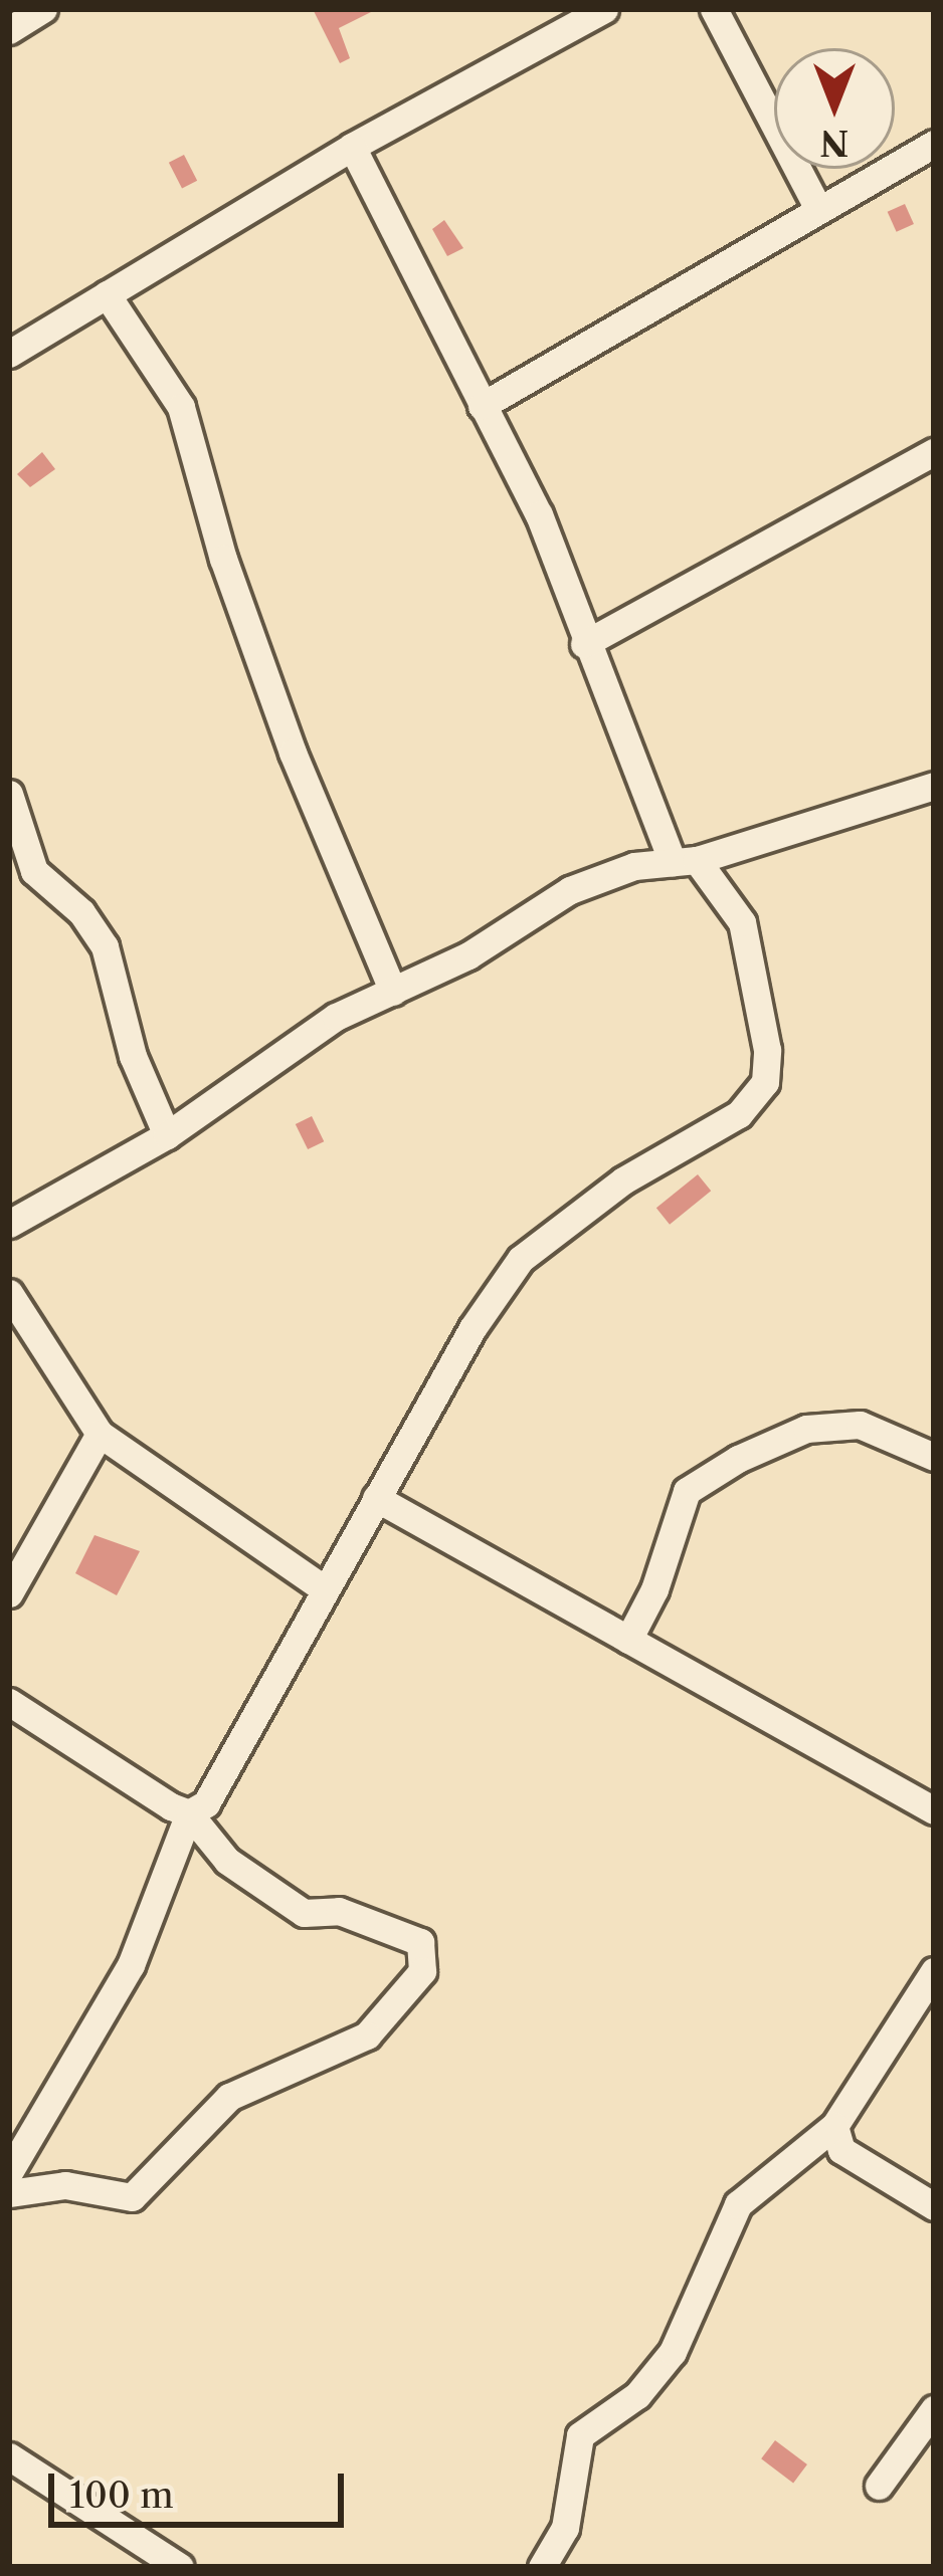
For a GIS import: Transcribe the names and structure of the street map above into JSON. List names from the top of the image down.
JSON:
{
  "scale_bar": "100 m",
  "north": "bottom"
}
